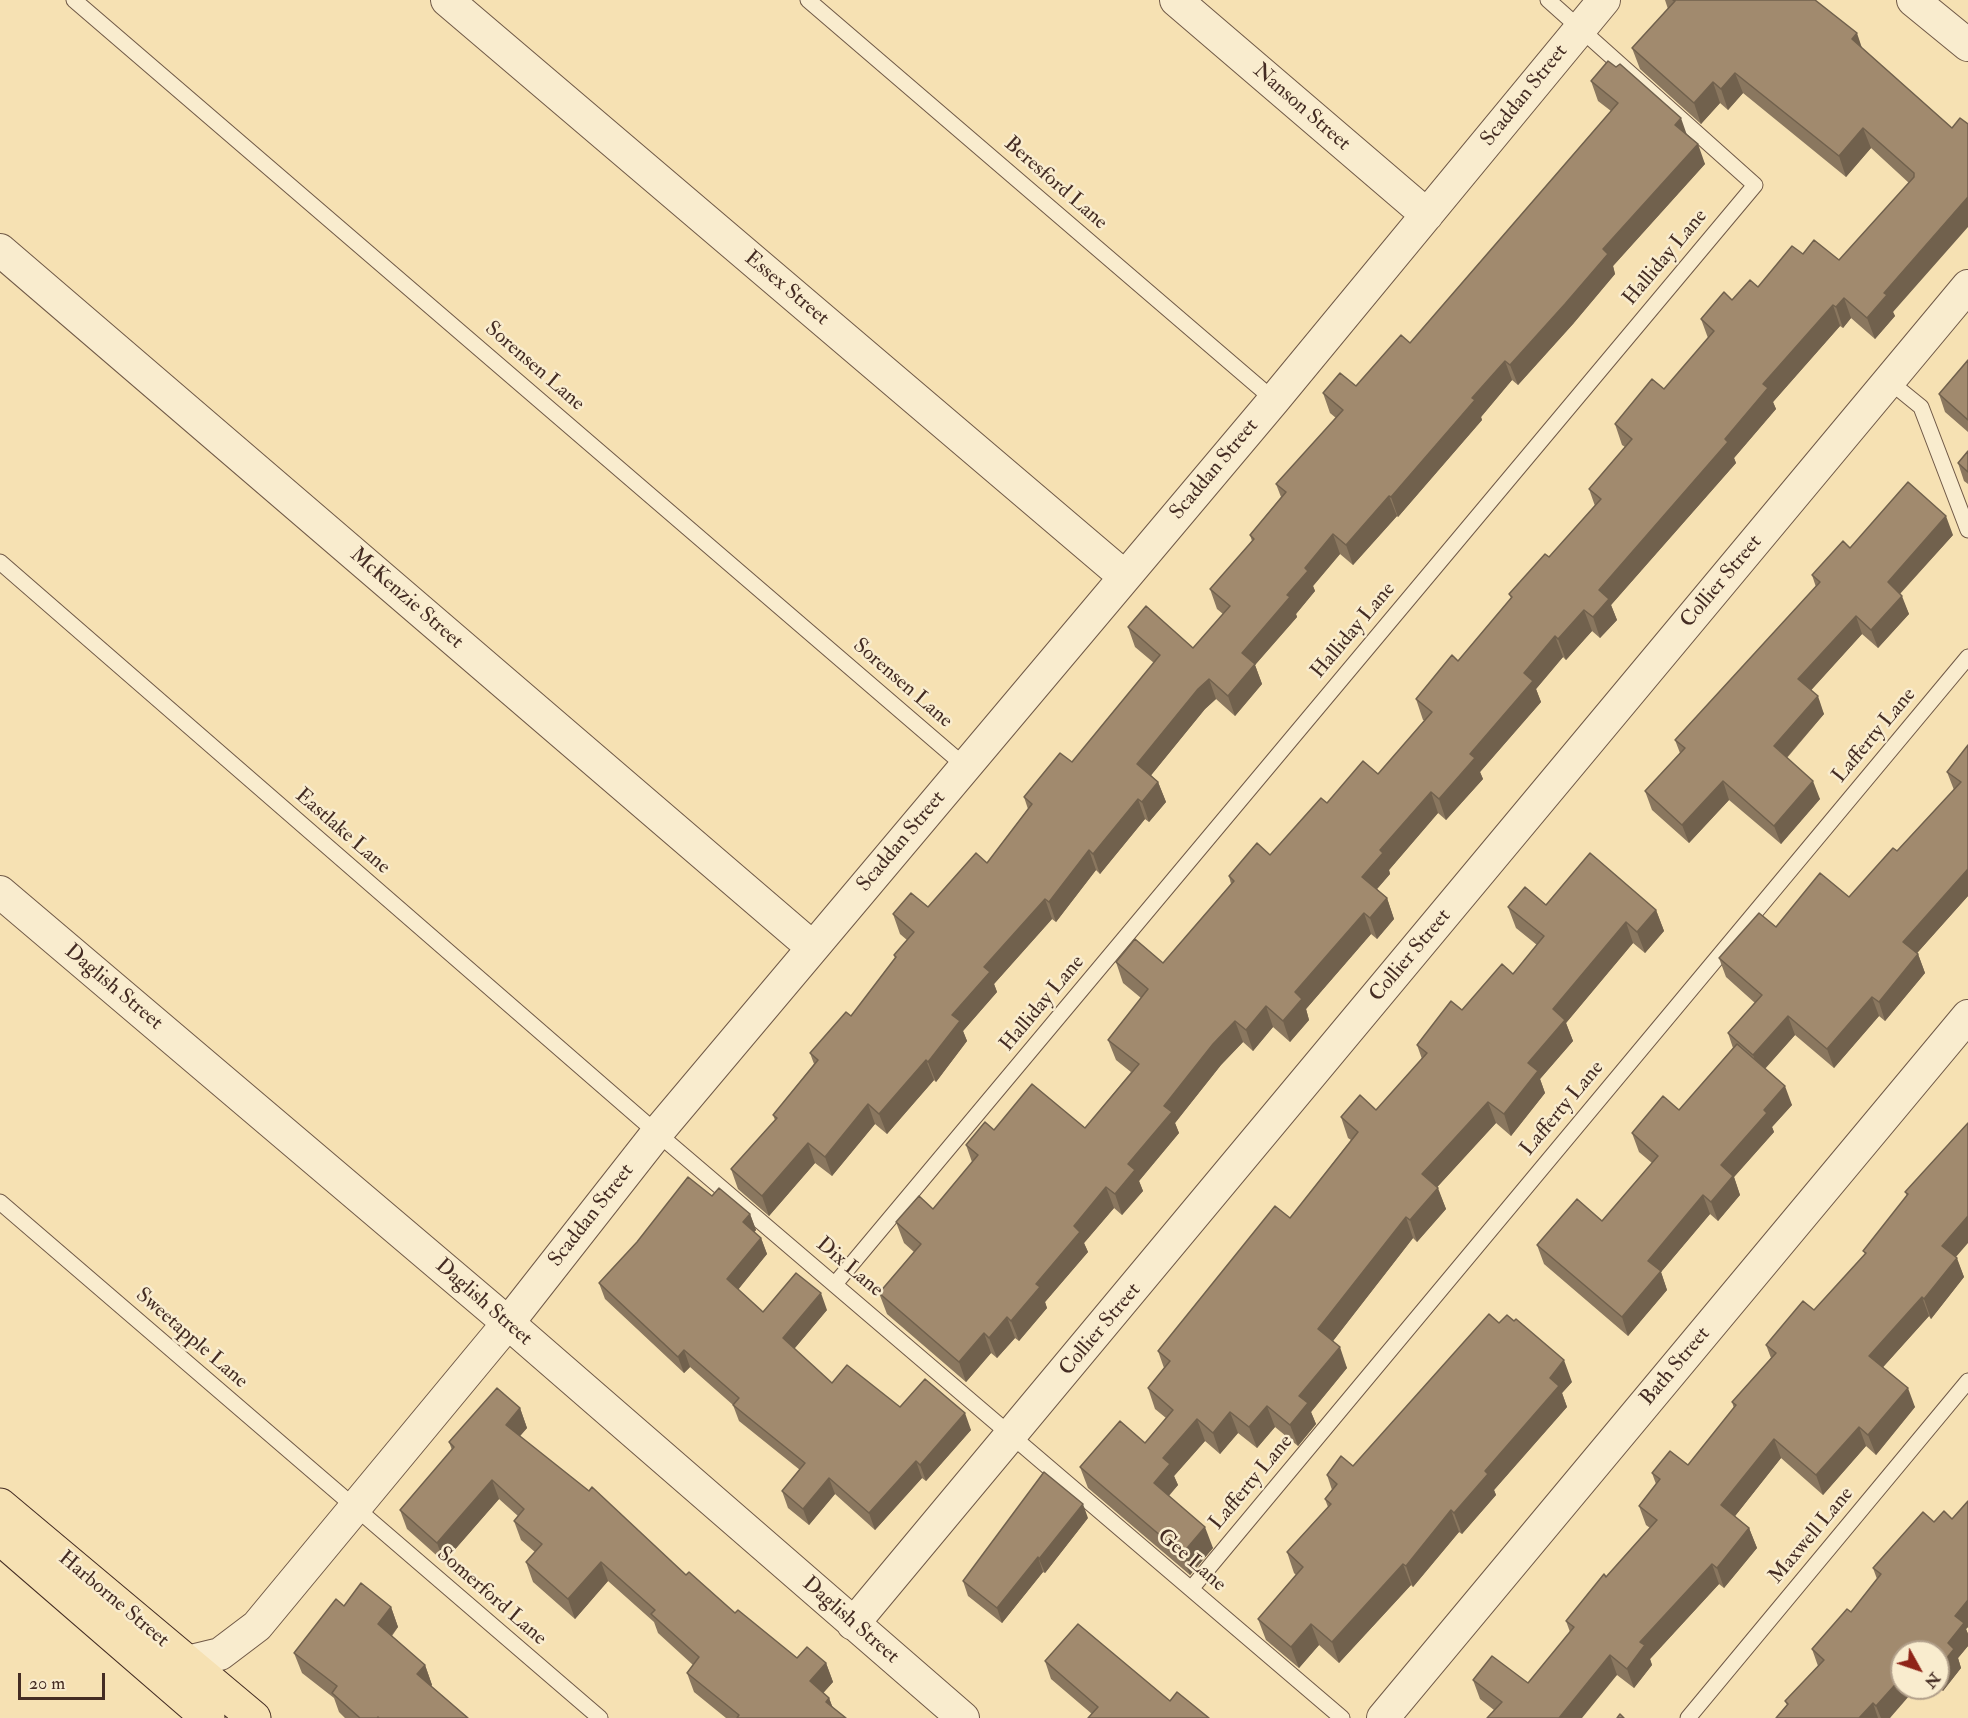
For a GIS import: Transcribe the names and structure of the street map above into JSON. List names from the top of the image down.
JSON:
{
  "streets": {
    "main road": ["Harborne Street"],
    "street": [
      "Scaddan Street",
      "Nanson Street",
      "Essex Street",
      "Collier Street",
      "McKenzie Street",
      "Daglish Street",
      "Bath Street"
    ],
    "lane": [
      "Beresford Lane",
      "Halliday Lane",
      "Sorensen Lane",
      "Lafferty Lane",
      "Eastlake Lane",
      "Dix Lane",
      "Sweetapple Lane",
      "Maxwell Lane",
      "Gee Lane",
      "Somerford Lane"
    ]
  },
  "crossings": [
    ["Scaddan Street", "Nanson Street"],
    ["Scaddan Street", "Beresford Lane"],
    ["Scaddan Street", "Halliday Lane"],
    ["Scaddan Street", "Essex Street"],
    ["Scaddan Street", "Sorensen Lane"],
    ["Scaddan Street", "McKenzie Street"],
    ["Scaddan Street", "Eastlake Lane"],
    ["Scaddan Street", "Daglish Street"],
    ["Scaddan Street", "Dix Lane"],
    ["Scaddan Street", "Sweetapple Lane"],
    ["Scaddan Street", "Somerford Lane"],
    ["Scaddan Street", "Harborne Street"],
    ["Halliday Lane", "Dix Lane"],
    ["Collier Street", "Daglish Street"],
    ["Collier Street", "Dix Lane"],
    ["Collier Street", "Gee Lane"],
    ["Lafferty Lane", "Gee Lane"],
    ["Eastlake Lane", "Dix Lane"],
    ["Dix Lane", "Gee Lane"],
    ["Sweetapple Lane", "Somerford Lane"]
  ],
  "scale_bar": "20 m",
  "north": "bottom right"
}
